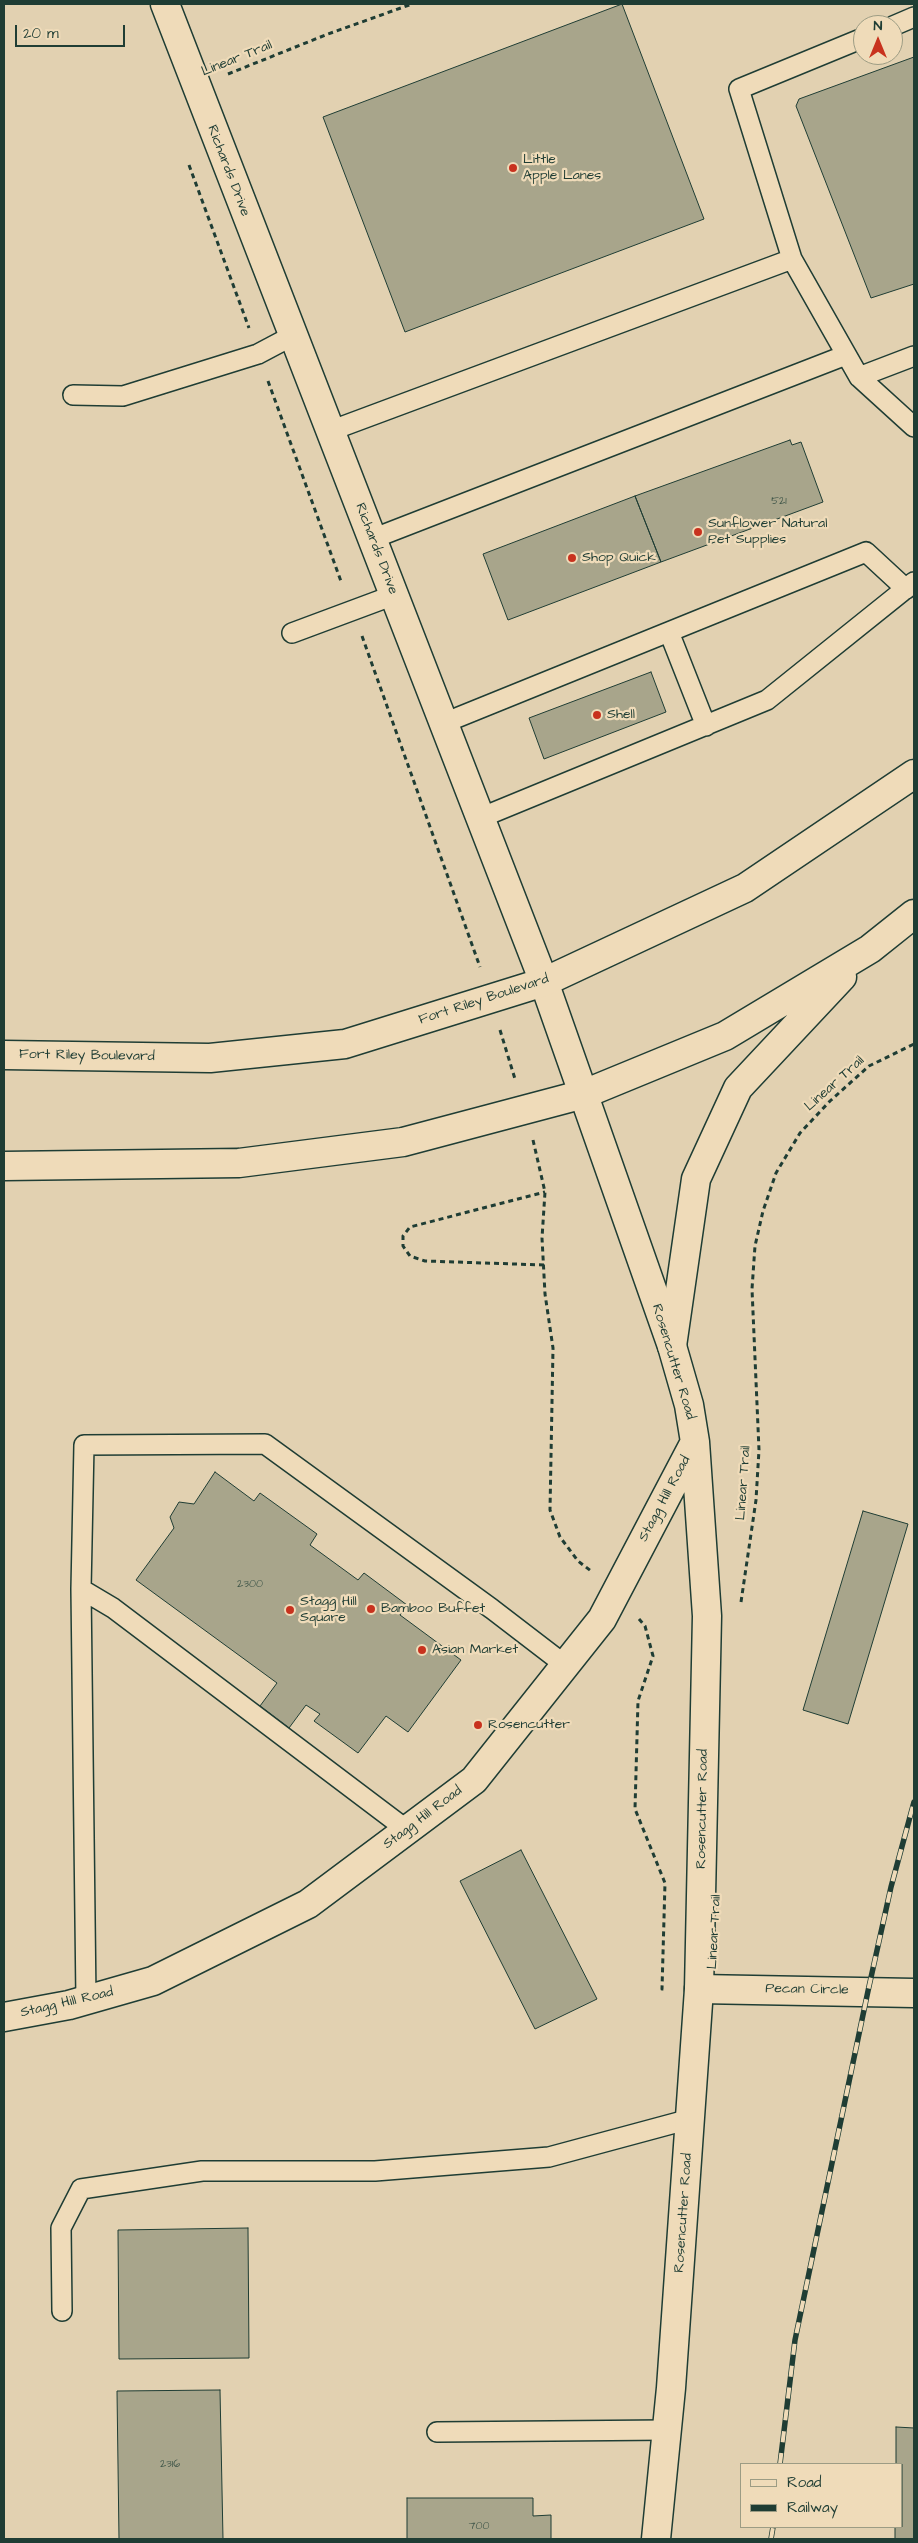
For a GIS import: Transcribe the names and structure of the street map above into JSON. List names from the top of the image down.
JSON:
{
  "streets": {
    "main road": [
      "Richards Drive",
      "Fort Riley Boulevard",
      "Rosencutter Road",
      "Stagg Hill Road",
      "Pecan Circle"
    ],
    "path": ["Linear Trail"]
  },
  "crossings": [
    ["Linear Trail", "Richards Drive"],
    ["Richards Drive", "Fort Riley Boulevard"],
    ["Richards Drive", "Rosencutter Road"],
    ["Rosencutter Road", "Stagg Hill Road"],
    ["Rosencutter Road", "Pecan Circle"]
  ],
  "places": [
    "Little Apple Lanes",
    "Sunflower Natural Pet Supplies",
    "Shop Quick",
    "Shell",
    "Bamboo Buffet",
    "Stagg Hill Square",
    "Asian Market",
    "Rosencutter"
  ],
  "house_numbers": [
    "521",
    "2300",
    "2316",
    "700"
  ],
  "legend": ["Road", "Railway"],
  "scale_bar": "20 m",
  "north": "top"
}
